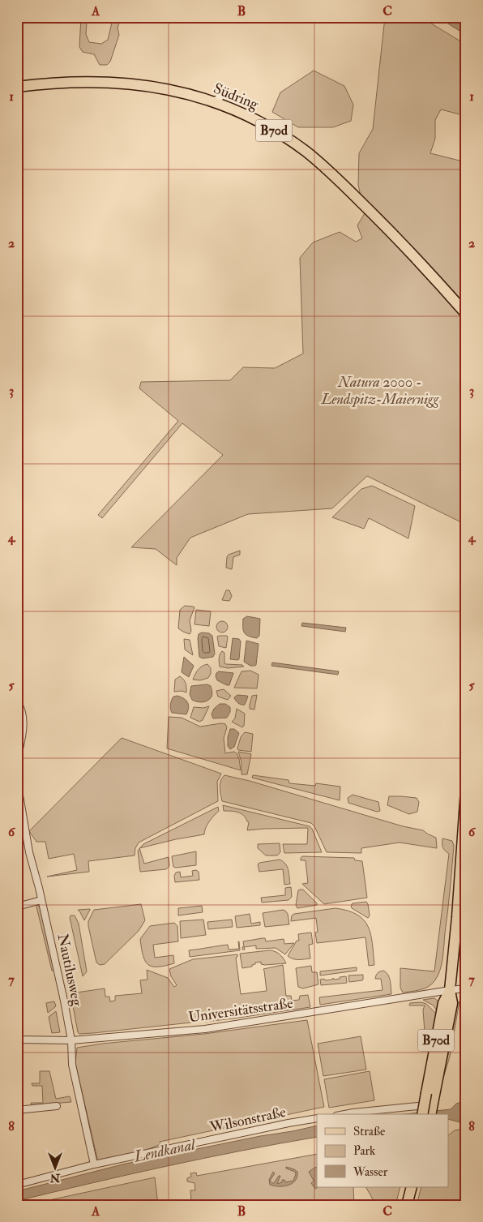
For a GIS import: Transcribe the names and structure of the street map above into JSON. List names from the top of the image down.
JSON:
{
  "streets": {
    "main road": ["Südring", "B70d"],
    "street": ["Nautilusweg", "Universitätsstraße", "Wilsonstraße"]
  },
  "crossings": [
    ["B70d", "Universitätsstraße"],
    ["Nautilusweg", "Universitätsstraße"],
    ["Nautilusweg", "Wilsonstraße"]
  ],
  "water": ["Lendkanal"],
  "parks": ["Natura 2000 - Lendspitz-Maiernigg"],
  "legend": ["Straße", "Park", "Wasser"],
  "north": "bottom",
  "grid": {
    "columns": ["A", "B", "C"],
    "rows": [
      "1",
      "2",
      "3",
      "4",
      "5",
      "6",
      "7",
      "8"
    ]
  }
}
